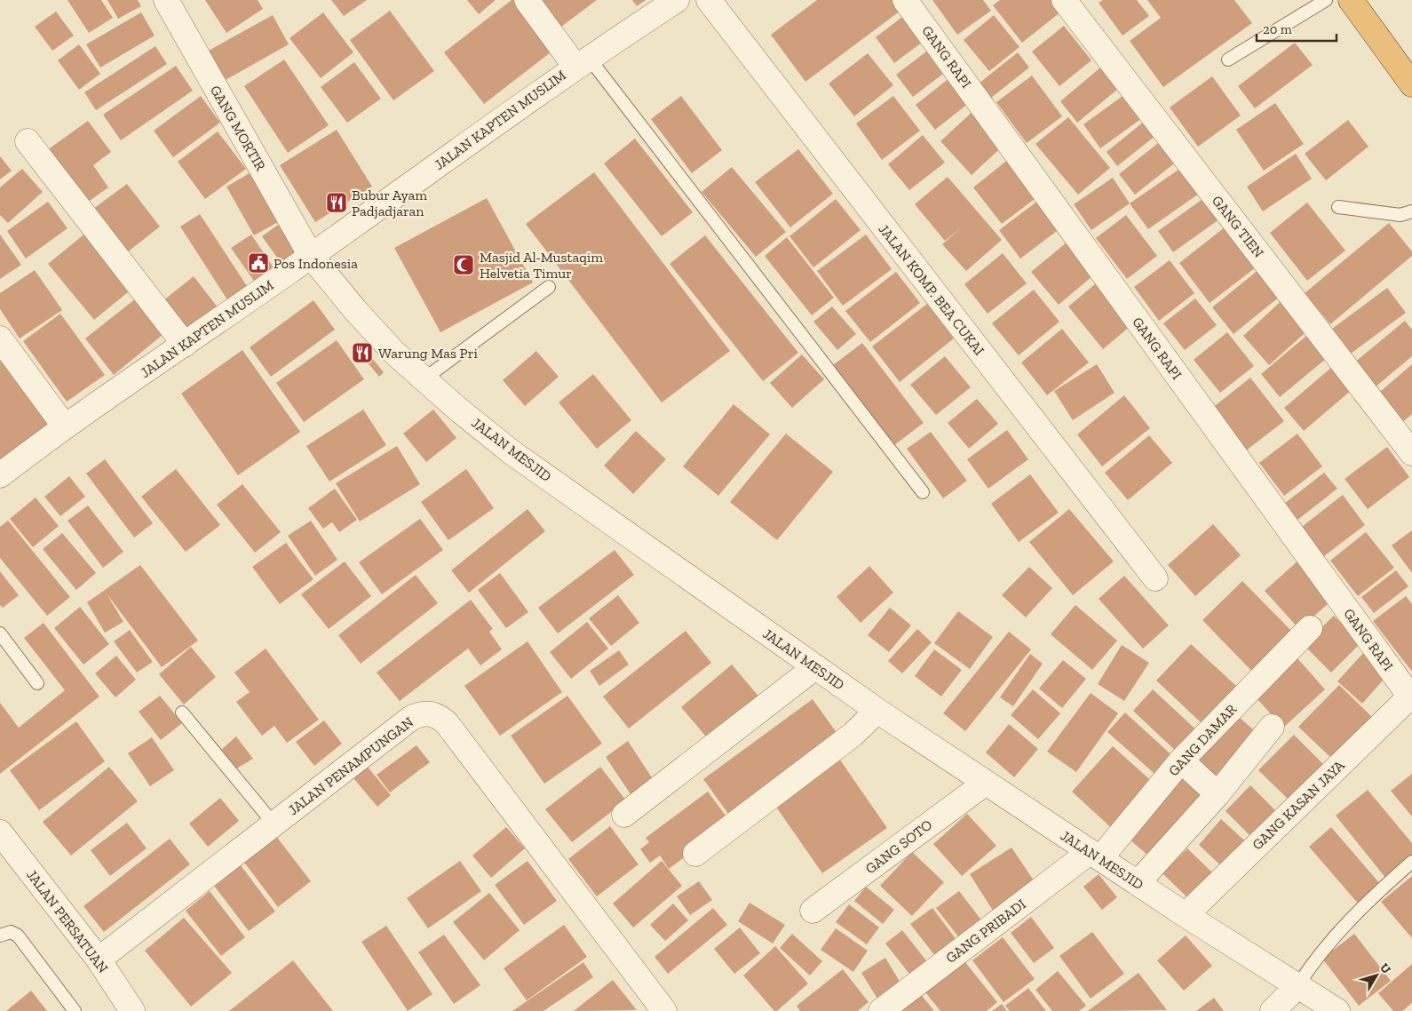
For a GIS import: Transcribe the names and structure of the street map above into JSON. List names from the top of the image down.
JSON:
{
  "streets": {
    "street": [
      "GANG RAPI",
      "JALAN KAPTEN MUSLIM",
      "GANG MORTIR",
      "GANG TIEN",
      "JALAN KOMP. BEA CUKAI",
      "JALAN MESJID",
      "GANG DAMAR",
      "JALAN PENAMPUNGAN",
      "GANG KASAN JAYA",
      "GANG SOTO",
      "JALAN PERSATUAN",
      "GANG PRIBADI"
    ]
  },
  "crossings": [
    ["GANG RAPI", "GANG KASAN JAYA"],
    ["JALAN KAPTEN MUSLIM", "GANG MORTIR"],
    ["JALAN KAPTEN MUSLIM", "JALAN MESJID"],
    ["GANG MORTIR", "JALAN MESJID"],
    ["JALAN MESJID", "GANG DAMAR"],
    ["JALAN MESJID", "GANG KASAN JAYA"],
    ["JALAN MESJID", "GANG SOTO"],
    ["JALAN MESJID", "GANG PRIBADI"],
    ["GANG DAMAR", "GANG PRIBADI"],
    ["JALAN PENAMPUNGAN", "JALAN PERSATUAN"]
  ],
  "places": {
    "restaurant": ["Bubur Ayam Padjadjaran", "Warung Mas Pri"],
    "public building": ["Pos Indonesia"],
    "mosque": ["Masjid Al-Mustaqim Helvetia Timur"]
  },
  "scale_bar": "20 m",
  "north": "top right"
}
